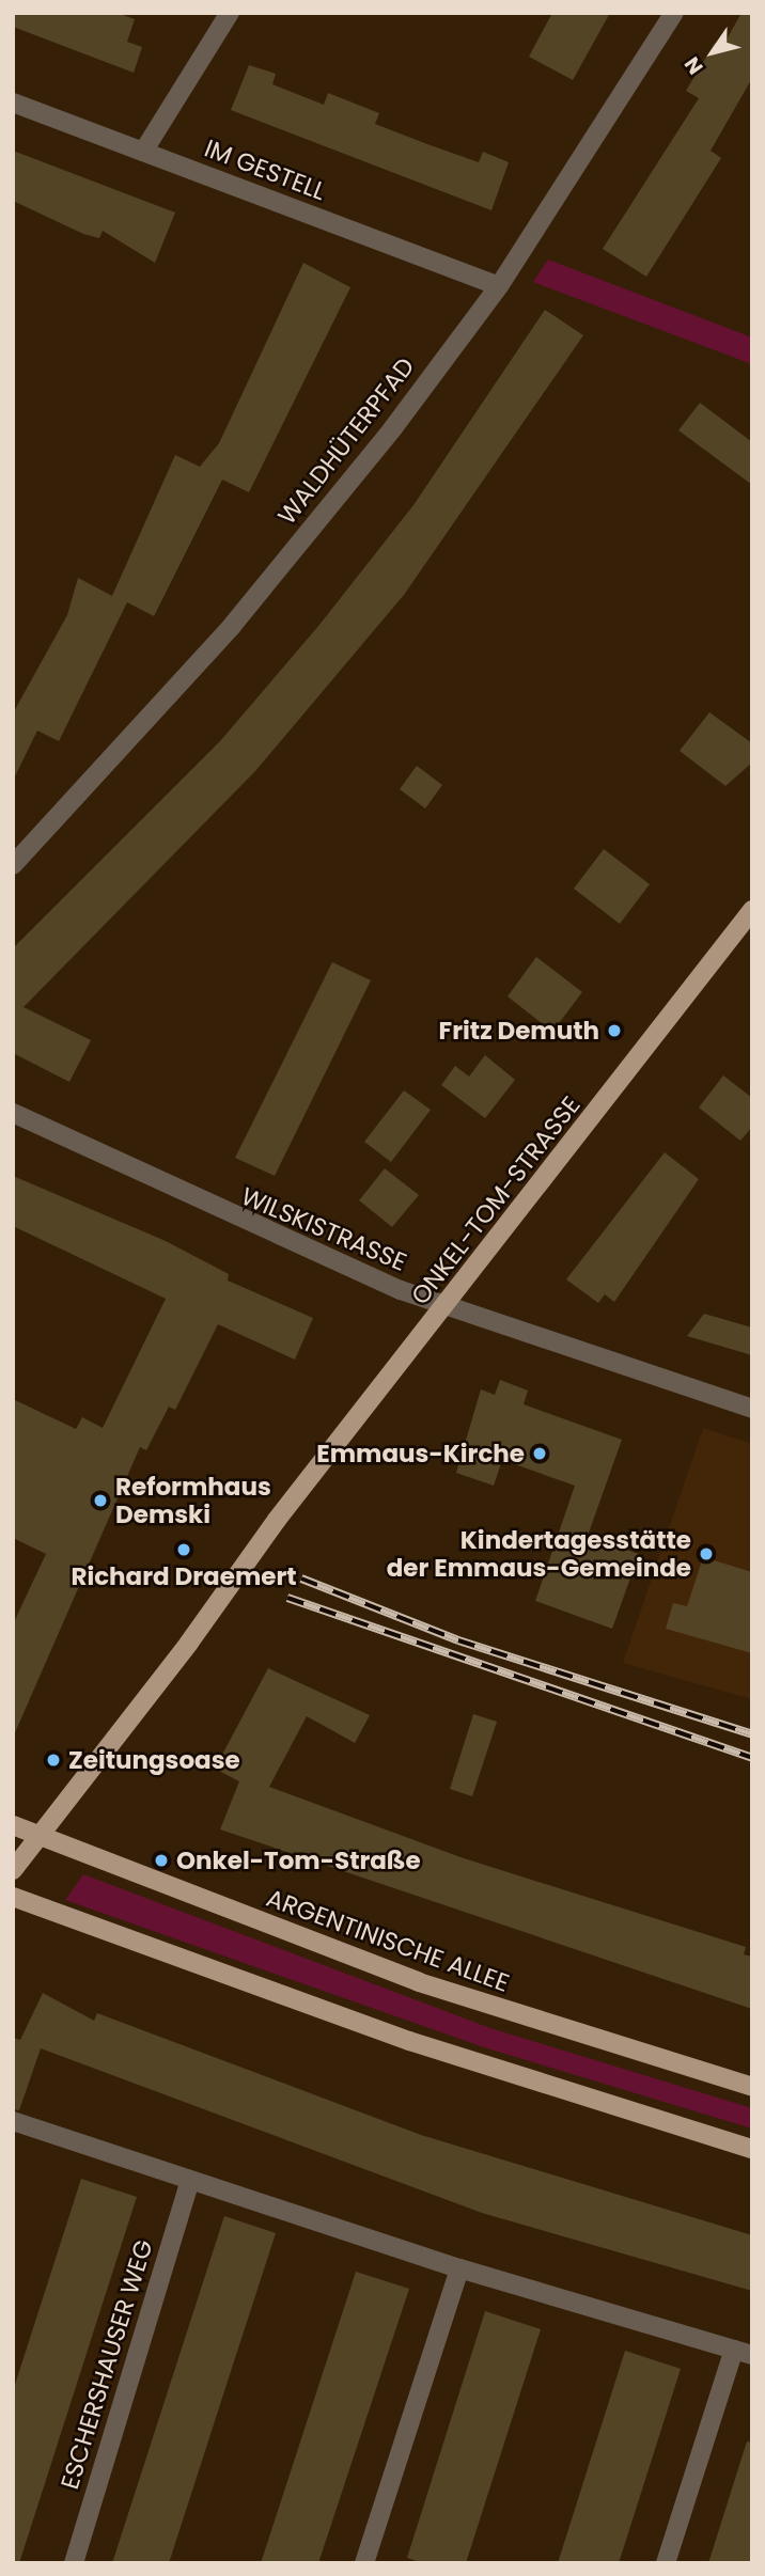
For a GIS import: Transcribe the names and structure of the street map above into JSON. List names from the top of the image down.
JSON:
{
  "streets": {
    "main road": ["ONKEL-TOM-STRASSE", "ARGENTINISCHE ALLEE"],
    "street": [
      "IM GESTELL",
      "WALDHÜTERPFAD",
      "WILSKISTRASSE",
      "ESCHERSHAUSER WEG"
    ]
  },
  "crossings": [
    ["IM GESTELL", "WALDHÜTERPFAD"],
    ["ONKEL-TOM-STRASSE", "WILSKISTRASSE"],
    ["ONKEL-TOM-STRASSE", "ARGENTINISCHE ALLEE"]
  ],
  "places": [
    "Fritz Demuth",
    "Emmaus-Kirche",
    "Reformhaus Demski",
    "Richard Draemert",
    "Kindertagesstätte der Emmaus-Gemeinde",
    "Zeitungsoase",
    "Onkel-Tom-Straße"
  ],
  "north": "bottom left"
}
